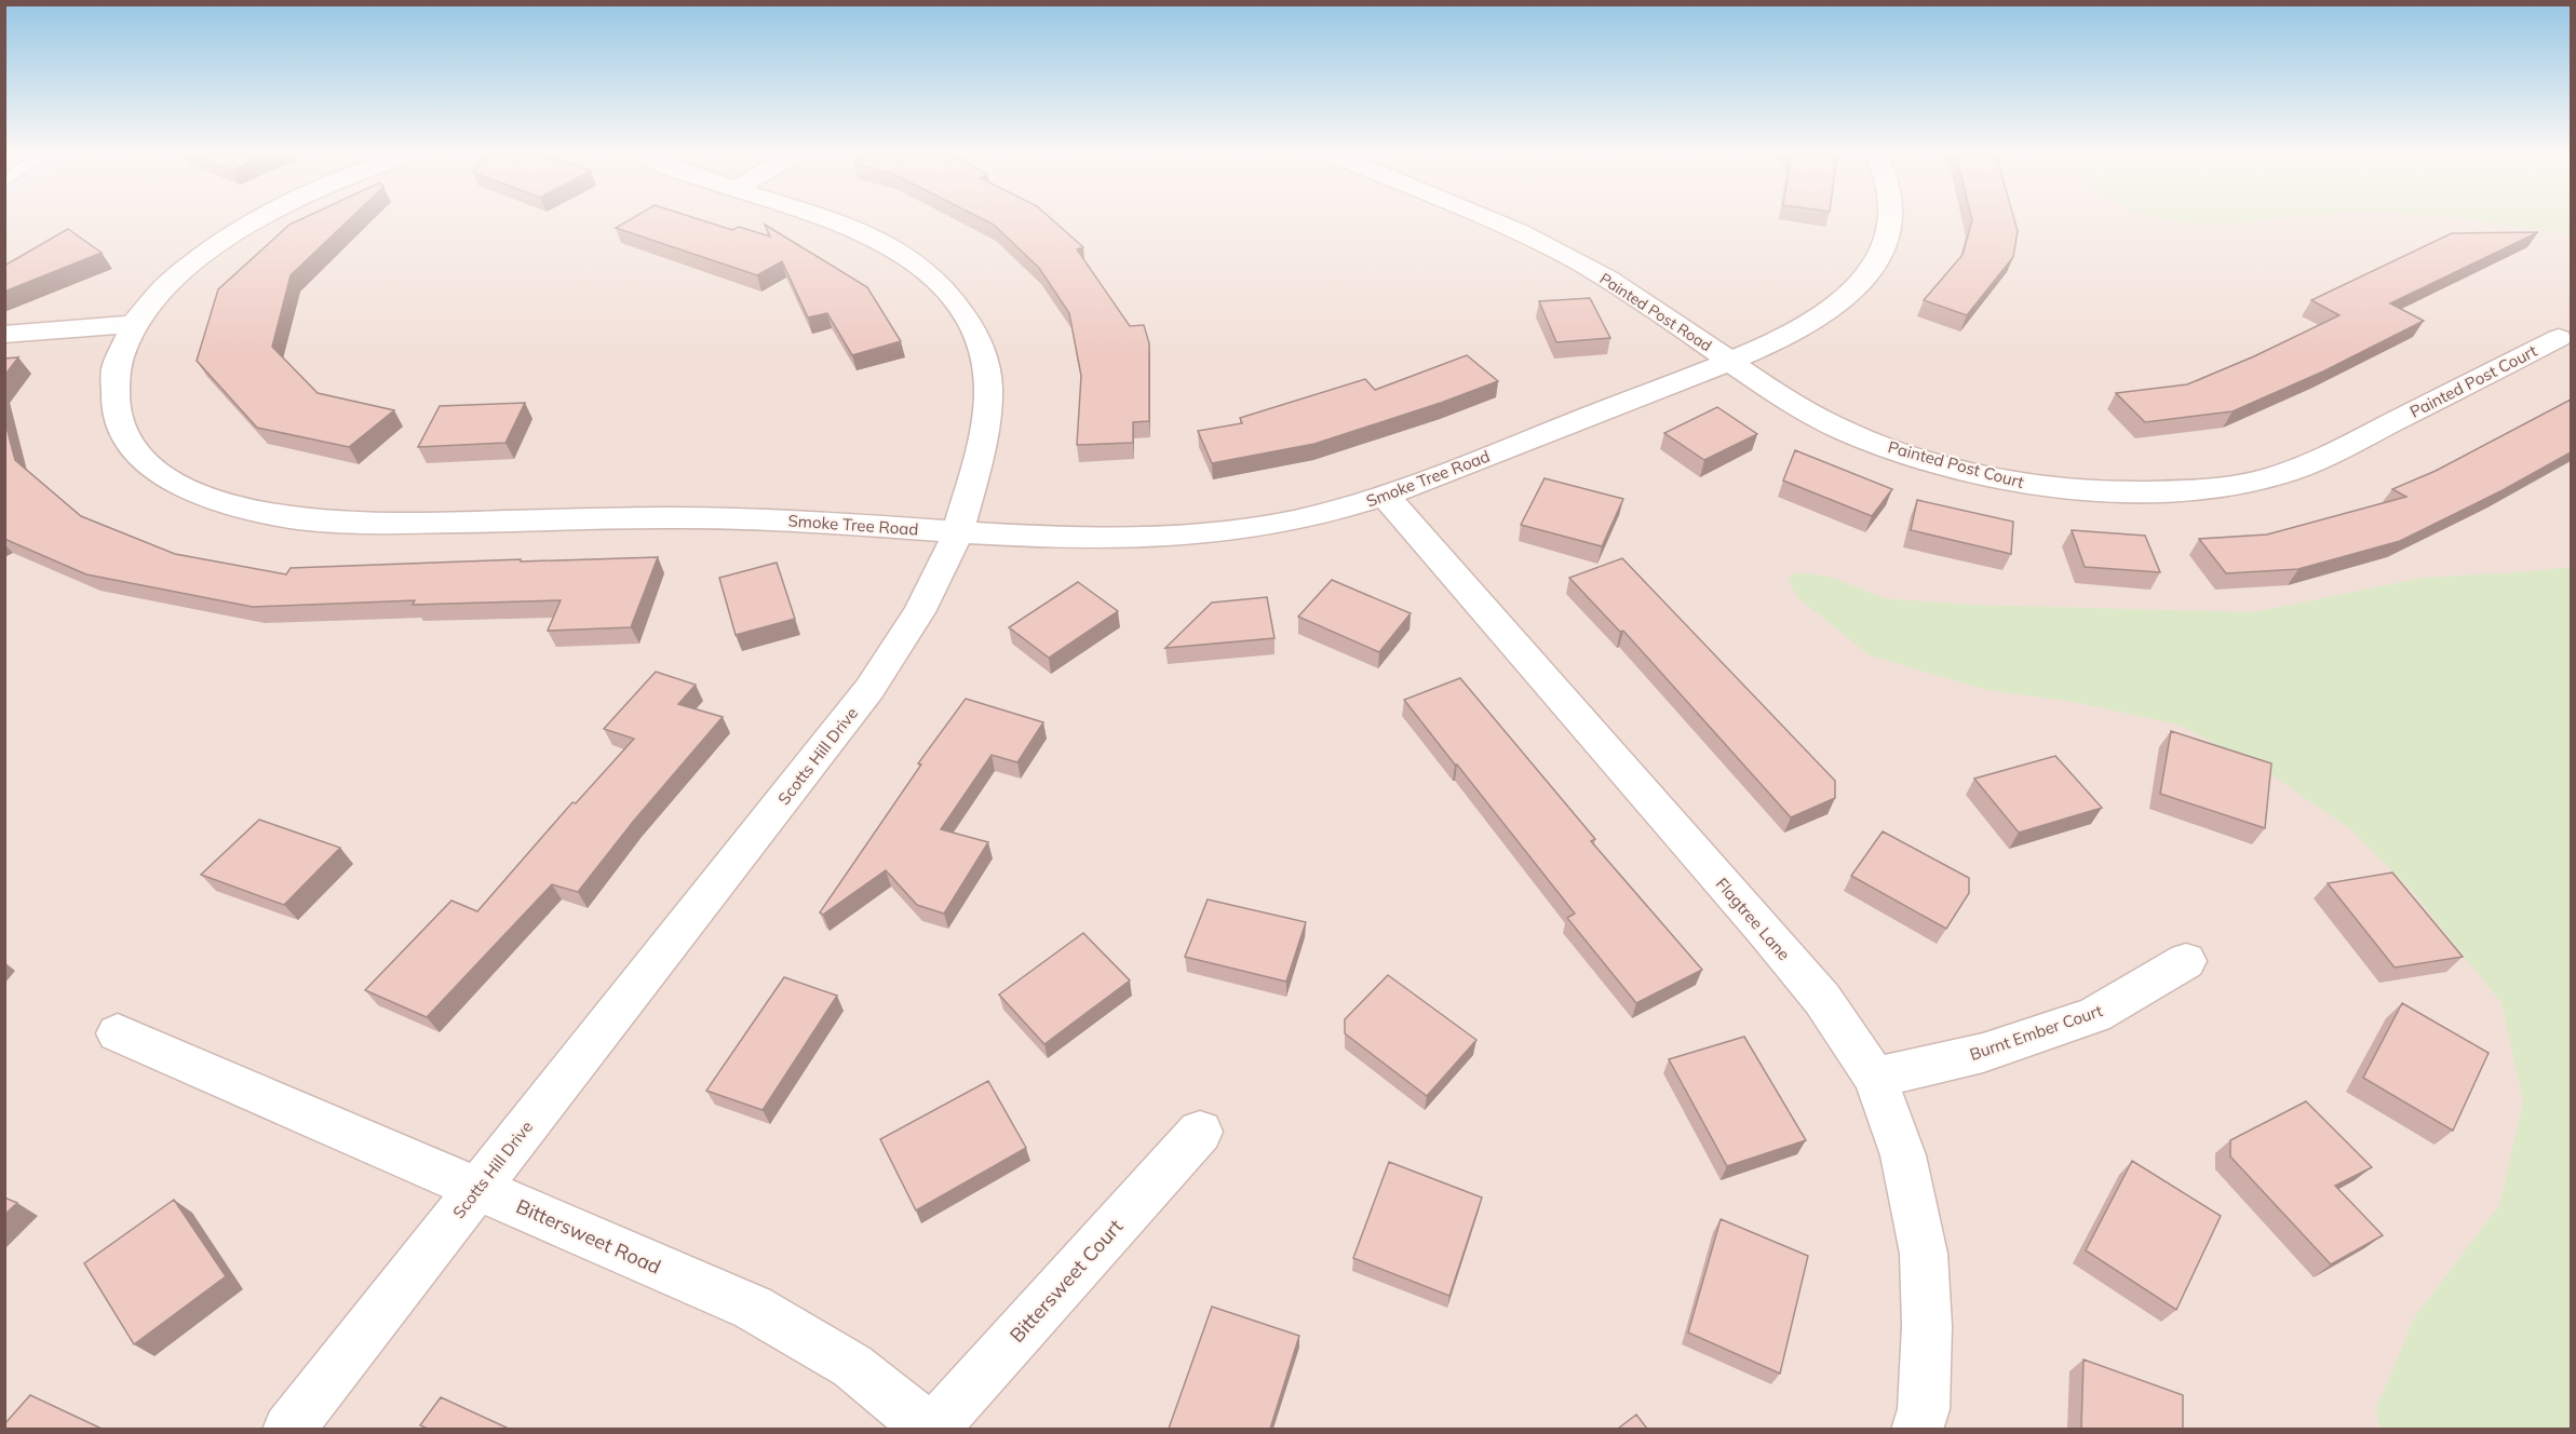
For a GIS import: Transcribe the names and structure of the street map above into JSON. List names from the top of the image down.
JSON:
{
  "streets": {
    "street": [
      "Painted Post Road",
      "Painted Post Court",
      "Smoke Tree Road",
      "Scotts Hill Drive",
      "Flagtree Lane",
      "Burnt Ember Court",
      "Bittersweet Road",
      "Bittersweet Court"
    ]
  },
  "crossings": [
    ["Painted Post Road", "Painted Post Court"],
    ["Painted Post Road", "Smoke Tree Road"],
    ["Painted Post Court", "Smoke Tree Road"],
    ["Smoke Tree Road", "Scotts Hill Drive"],
    ["Smoke Tree Road", "Flagtree Lane"],
    ["Scotts Hill Drive", "Bittersweet Road"],
    ["Flagtree Lane", "Burnt Ember Court"],
    ["Bittersweet Road", "Bittersweet Court"]
  ]
}
